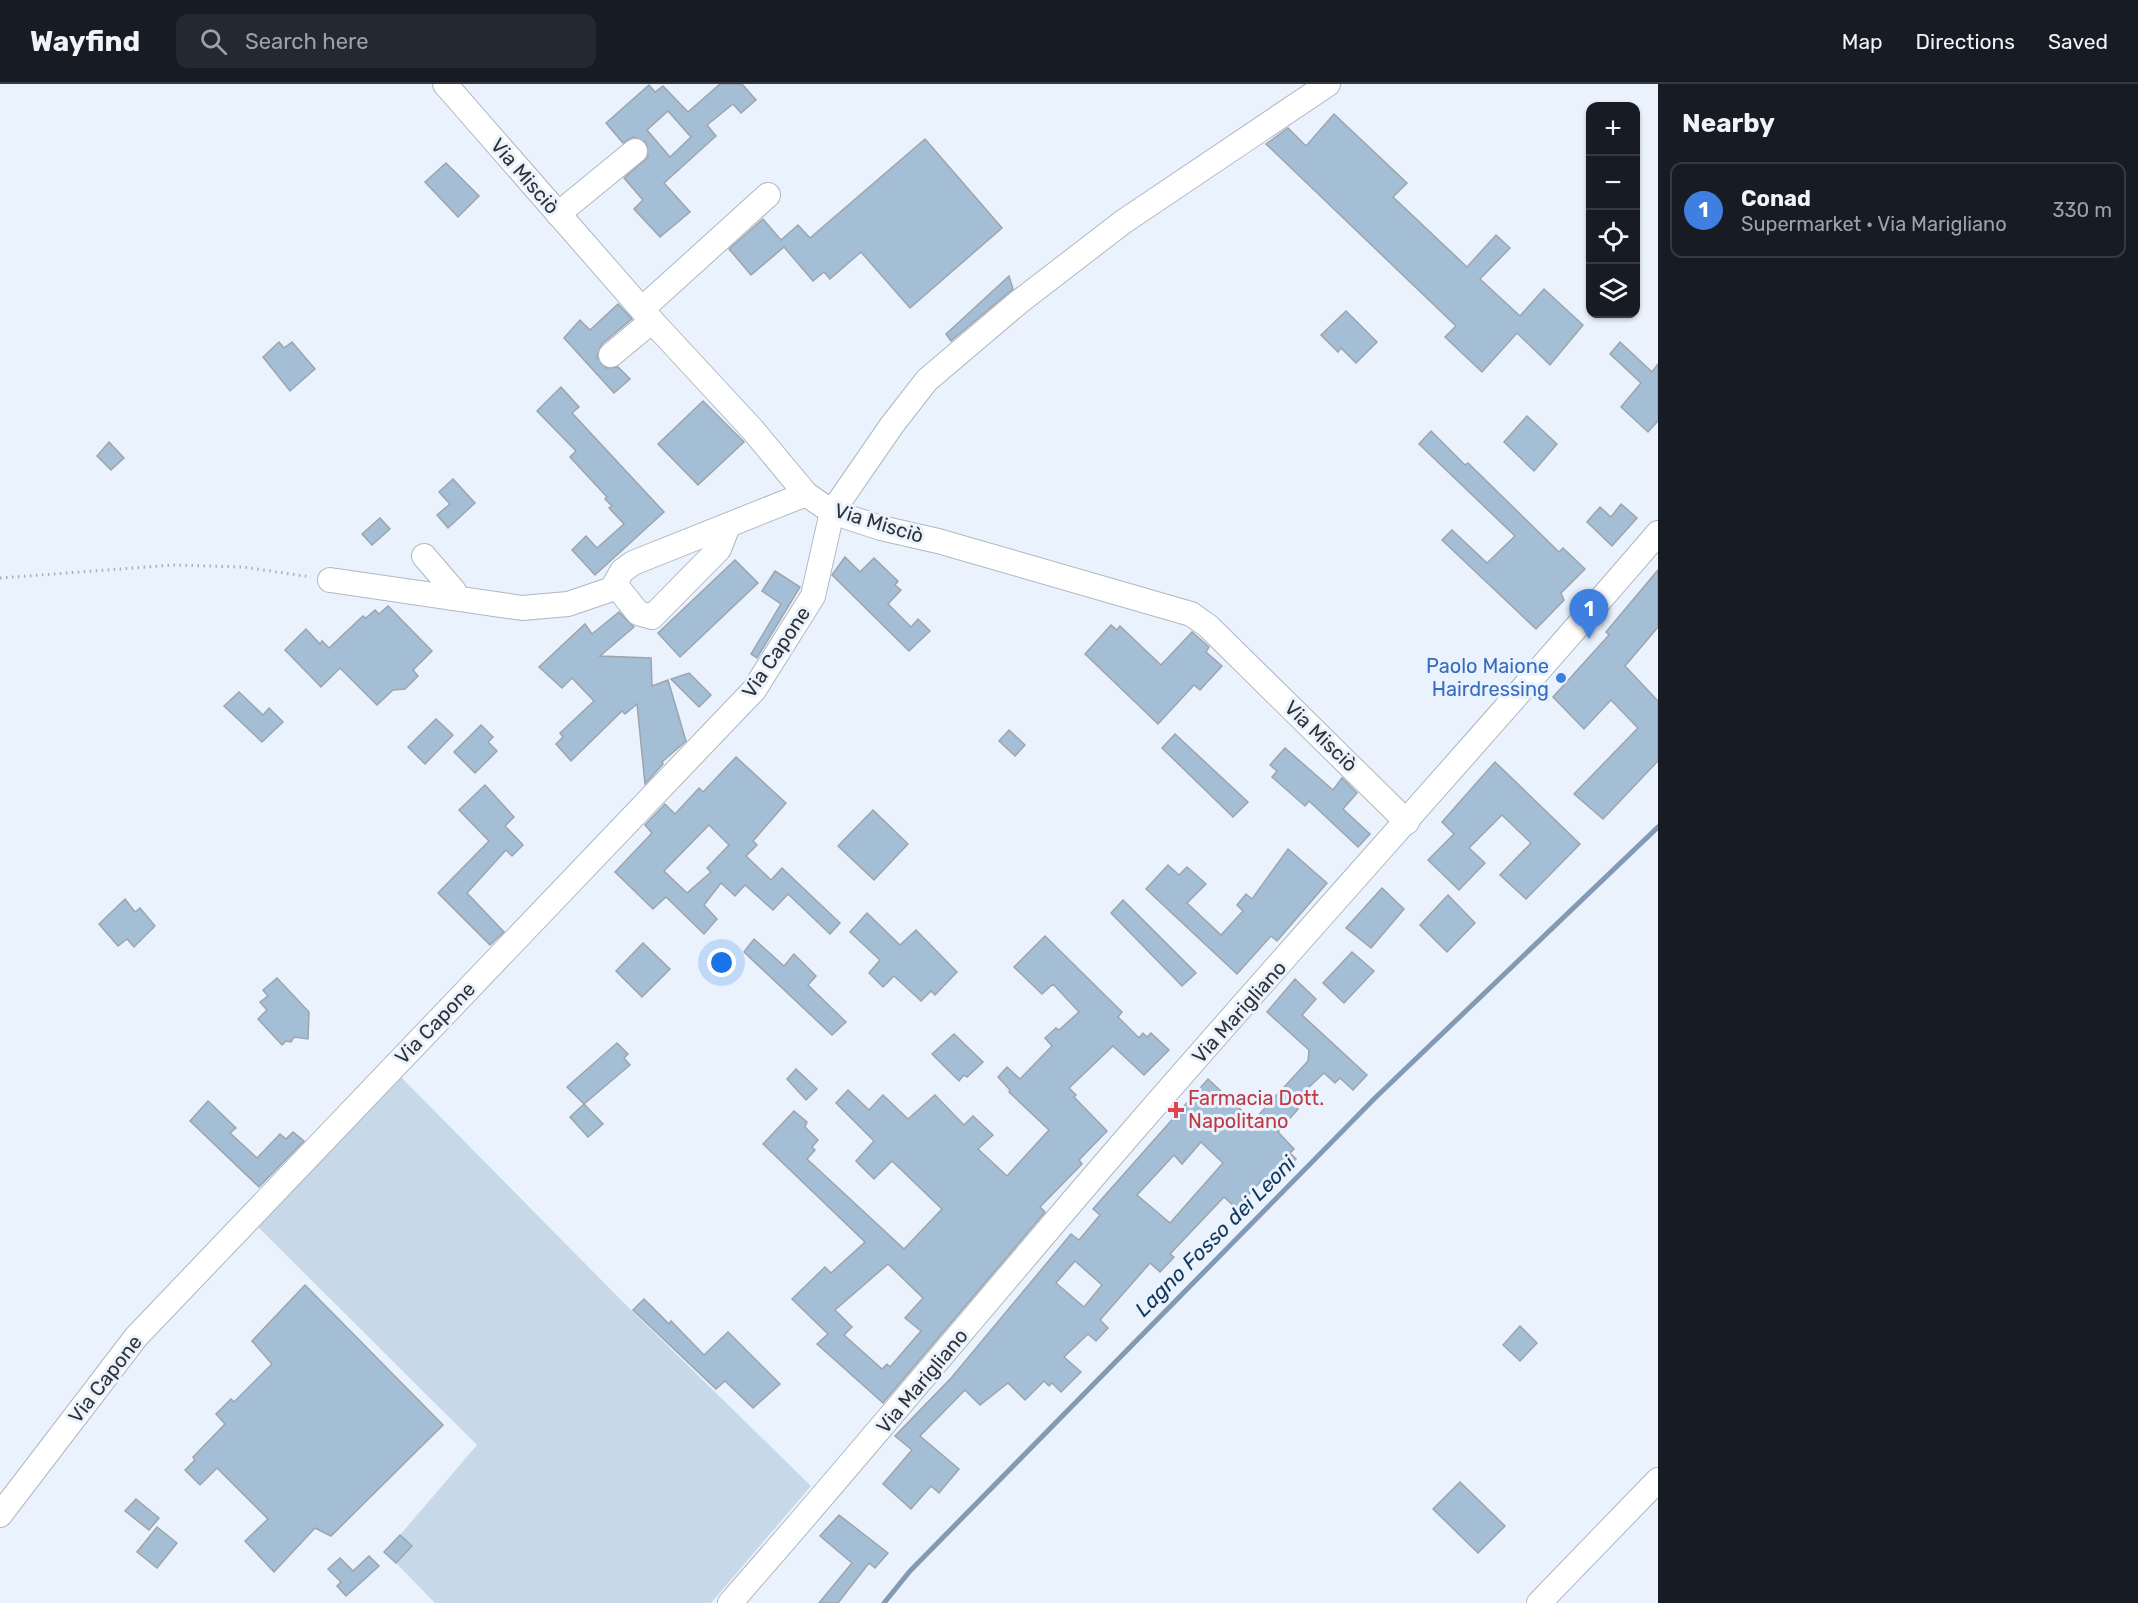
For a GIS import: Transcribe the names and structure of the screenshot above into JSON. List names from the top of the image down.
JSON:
{
  "streets": {
    "street": ["Via Misciò", "Via Capone", "Via Marigliano"]
  },
  "crossings": [
    ["Via Misciò", "Via Capone"],
    ["Via Misciò", "Via Marigliano"]
  ],
  "water": ["Lagno Fosso dei Leoni"],
  "places": {
    "other": ["Paolo Maione Hairdressing"],
    "health": ["Farmacia Dott. Napolitano"]
  },
  "page": {
    "header": "Wayfind",
    "search": "Search here",
    "nav": ["Map", "Directions", "Saved"],
    "heading": "Nearby",
    "map_buttons": ["+", "−"],
    "list": [
      {
        "mark": "1",
        "name": "Conad",
        "note": "Supermarket · Via Marigliano",
        "value": "330 m"
      }
    ],
    "pins": "1"
  }
}
